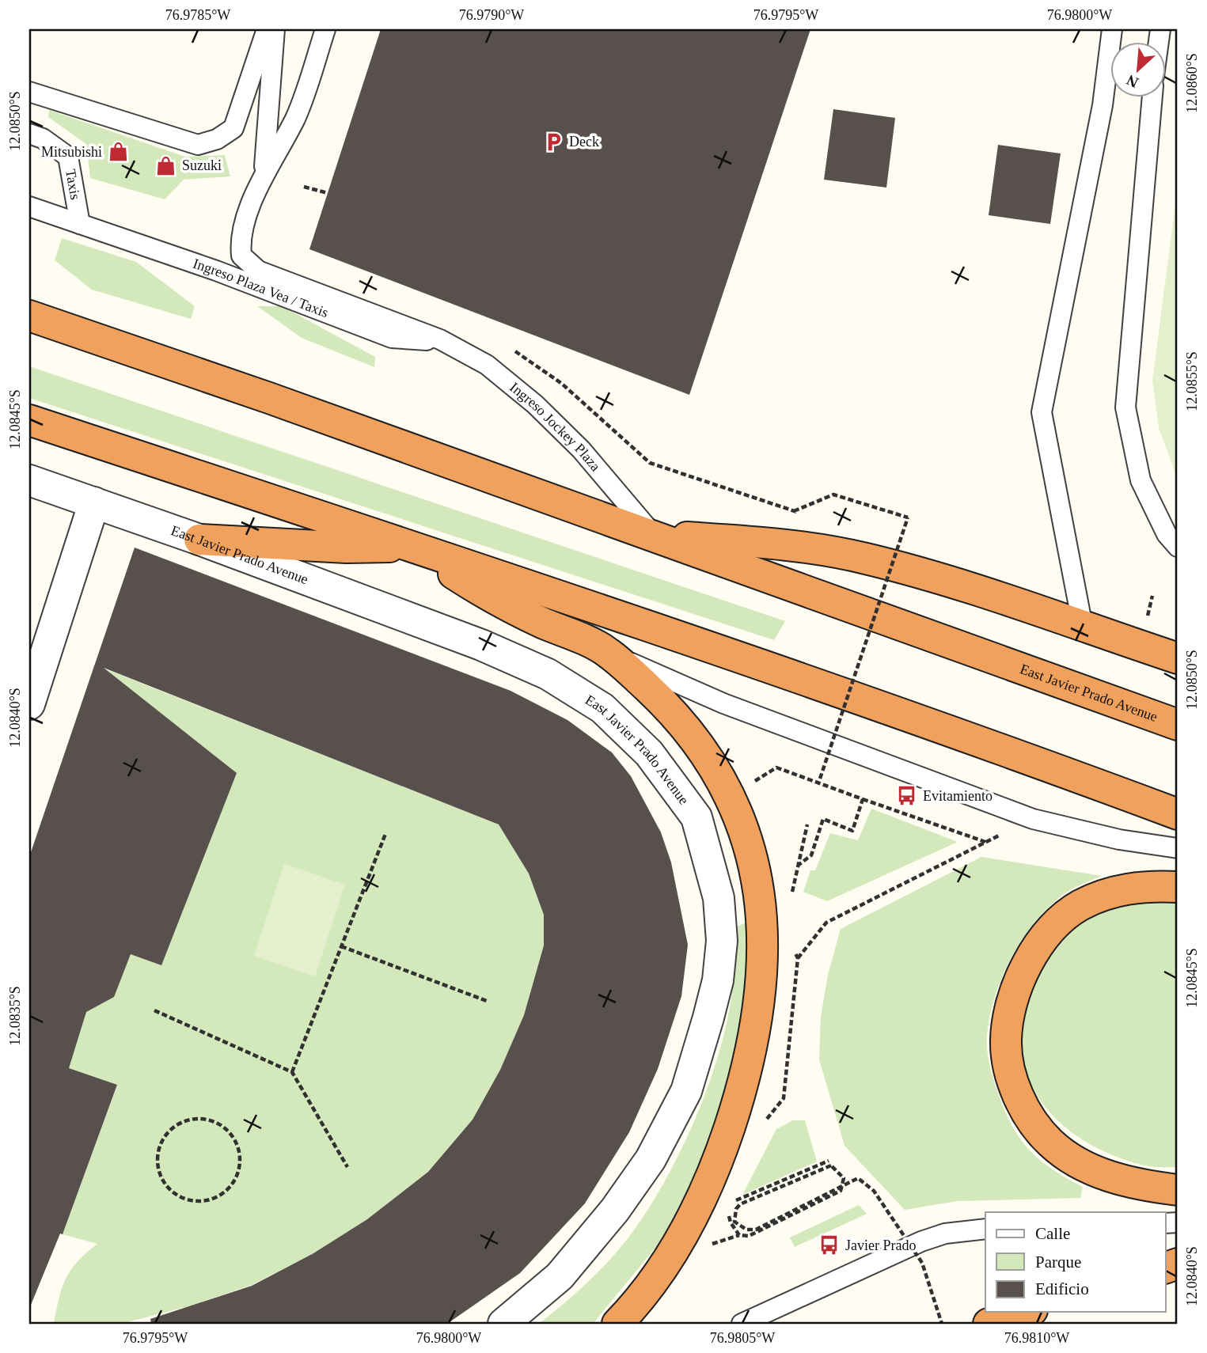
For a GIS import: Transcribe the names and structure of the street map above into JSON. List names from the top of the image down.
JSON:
{
  "streets": {
    "highway": ["East Javier Prado Avenue"],
    "lane": ["Taxis", "Ingreso Plaza Vea / Taxis", "Ingreso Jockey Plaza"]
  },
  "crossings": [
    ["Taxis", "Ingreso Plaza Vea / Taxis"],
    ["Ingreso Plaza Vea / Taxis", "Ingreso Jockey Plaza"],
    ["Ingreso Jockey Plaza", "East Javier Prado Avenue"]
  ],
  "places": {
    "parking": ["Deck"],
    "shop": ["Mitsubishi", "Suzuki"],
    "bus stop": ["Evitamiento", "Javier Prado"]
  },
  "legend": ["Calle", "Parque", "Edificio"],
  "north": "bottom left",
  "coordinates": [
    "76.9785°W",
    "76.9790°W",
    "76.9795°W",
    "76.9800°W",
    "12.0860°S",
    "12.0850°S",
    "12.0855°S",
    "12.0845°S",
    "12.0840°S",
    "12.0835°S",
    "76.9805°W",
    "76.9810°W"
  ]
}
